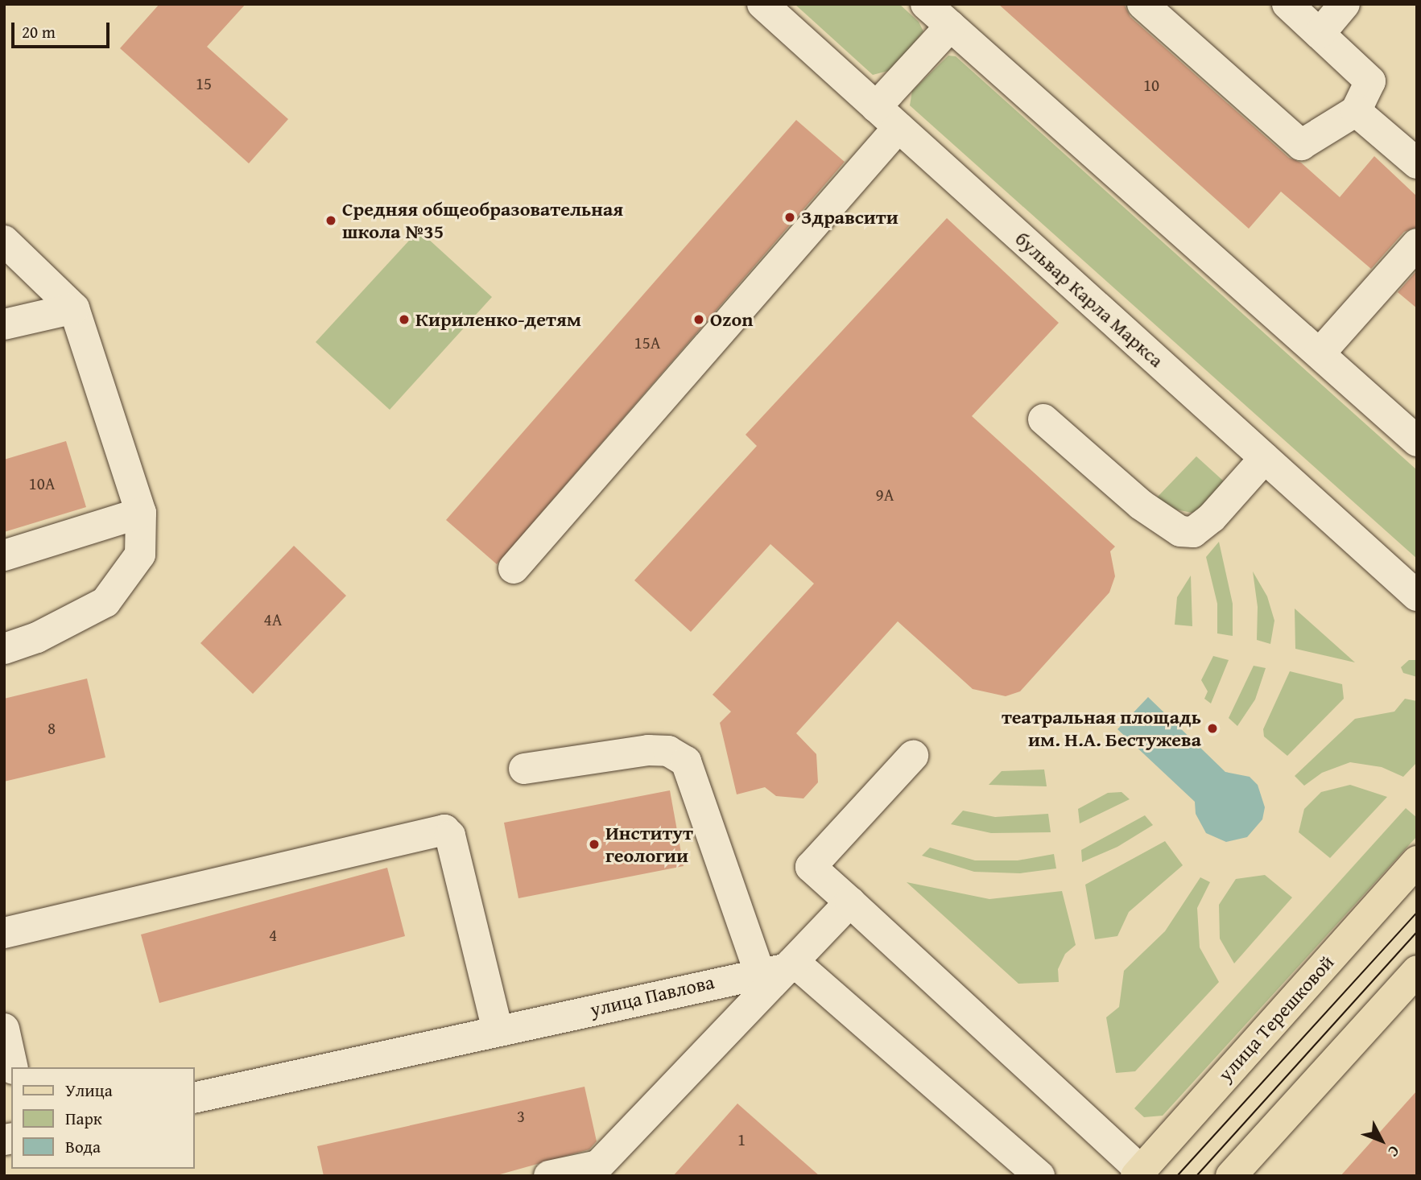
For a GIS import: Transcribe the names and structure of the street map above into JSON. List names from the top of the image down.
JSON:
{
  "streets": {
    "main road": ["улица Терешковой"],
    "street": ["бульвар Карла Маркса", "улица Павлова"]
  },
  "places": [
    "Здравсити",
    "Средняя общеобразовательная школа №35",
    "Кириленко-детям",
    "Ozon",
    "театральная площадь им. Н.А. Бестужева",
    "Институт геологии"
  ],
  "house_numbers": [
    "15",
    "10",
    "15А",
    "10А",
    "9А",
    "4А",
    "8",
    "4",
    "3",
    "1"
  ],
  "legend": ["Улица", "Парк", "Вода"],
  "scale_bar": "20 m",
  "north": "bottom right"
}
